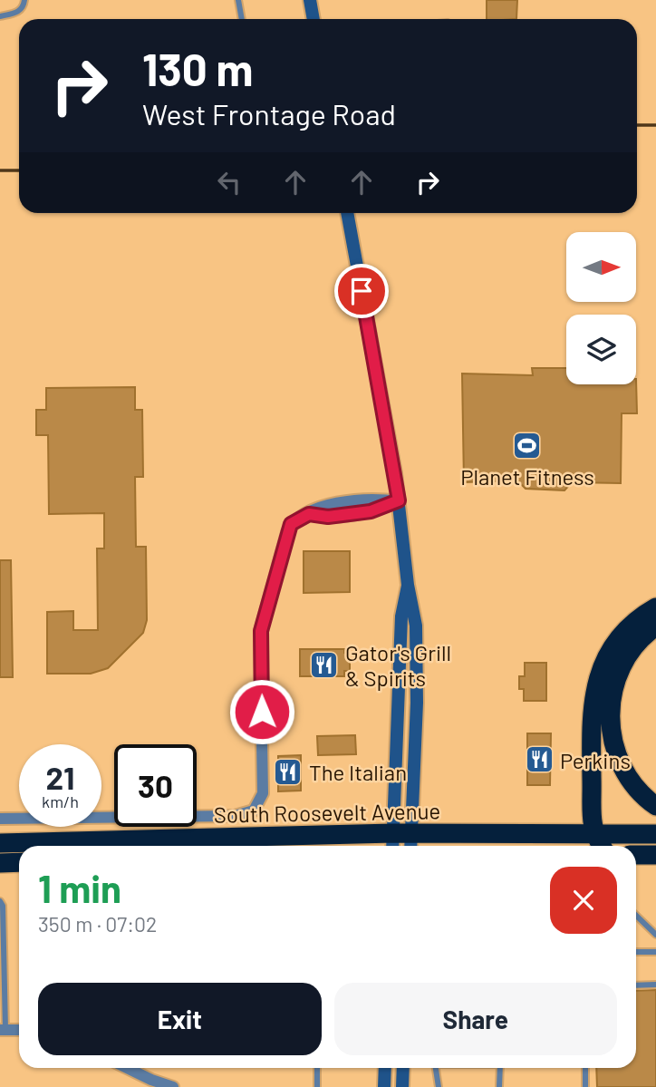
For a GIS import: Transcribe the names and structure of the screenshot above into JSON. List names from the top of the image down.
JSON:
{
  "streets": {
    "highway": ["South Roosevelt Avenue"]
  },
  "places": {
    "sports": ["Planet Fitness"],
    "restaurant": ["Gator's Grill & Spirits", "Perkins", "The Italian"]
  },
  "north": "right",
  "page": {
    "turn": ["130 m", "West Frontage Road"],
    "speed": "21 km/h",
    "limit": "30",
    "heading": ["1 min", "350 m · 07:02"],
    "buttons": ["Exit", "Share"]
  }
}
